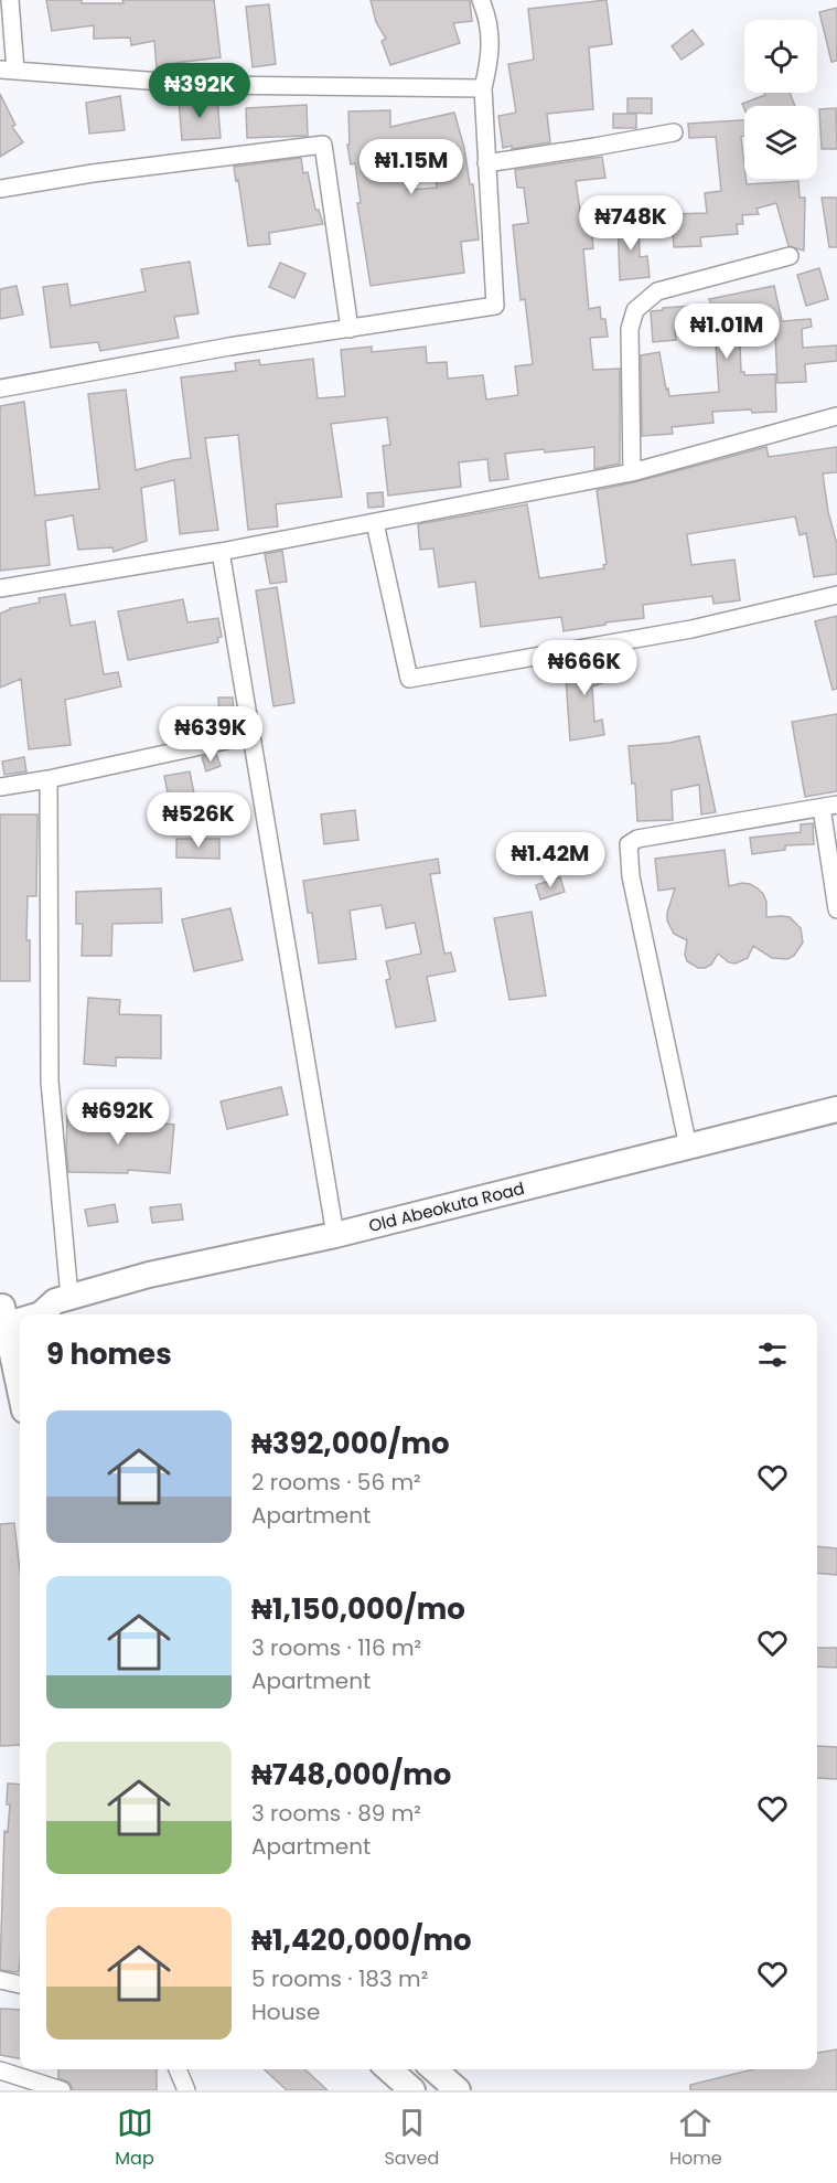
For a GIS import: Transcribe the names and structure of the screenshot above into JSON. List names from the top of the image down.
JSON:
{
  "streets": {
    "highway": ["Old Abeokuta Road"]
  },
  "page": {
    "price": [
      "₦392K",
      "₦1.15M",
      "₦748K",
      "₦1.01M",
      "₦666K",
      "₦639K",
      "₦526K",
      "₦1.42M",
      "₦692K"
    ],
    "heading": "9 homes",
    "list": [
      {
        "name": "₦392,000/mo",
        "note": "2 rooms · 56 m² · Apartment"
      },
      {
        "name": "₦1,150,000/mo",
        "note": "3 rooms · 116 m² · Apartment"
      },
      {
        "name": "₦748,000/mo",
        "note": "3 rooms · 89 m² · Apartment"
      },
      {
        "name": "₦1,420,000/mo",
        "note": "5 rooms · 183 m² · House"
      }
    ],
    "tabs": ["Map", "Saved", "Home"]
  }
}
